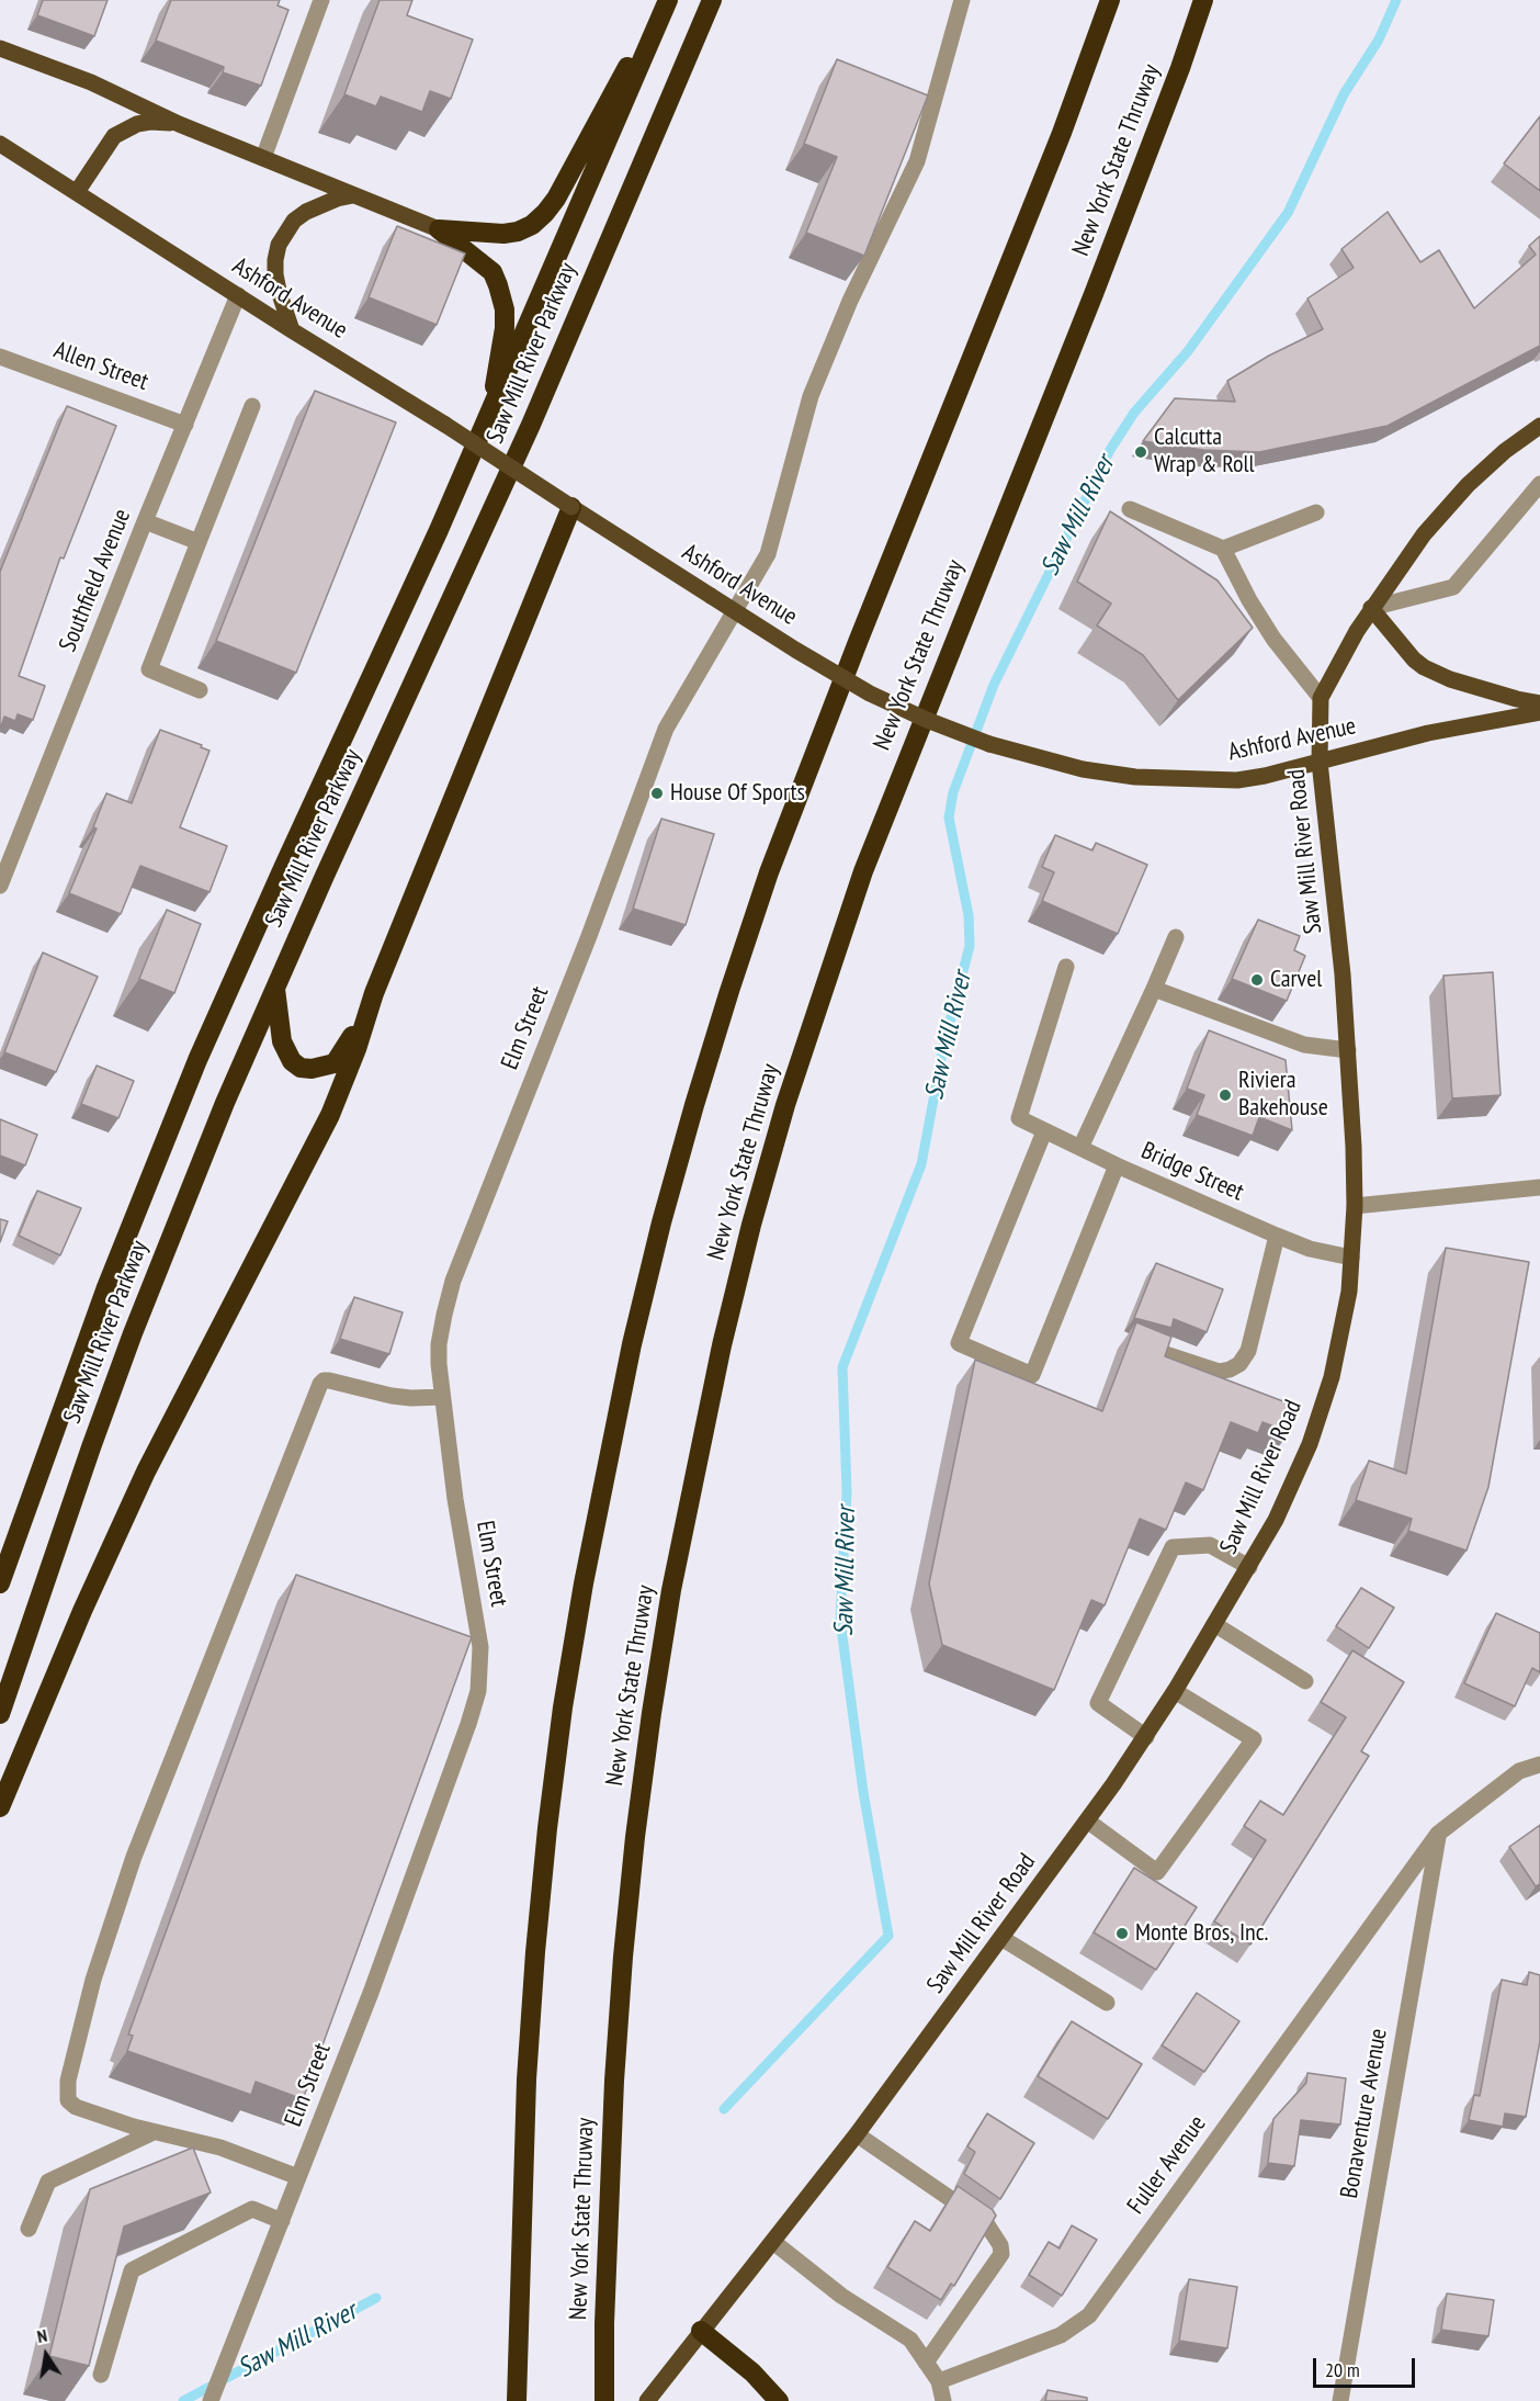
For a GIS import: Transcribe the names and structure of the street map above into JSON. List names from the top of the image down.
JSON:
{
  "streets": {
    "highway": ["New York State Thruway", "Saw Mill River Parkway"],
    "main road": ["Ashford Avenue", "Saw Mill River Road"],
    "street": [
      "Allen Street",
      "Southfield Avenue",
      "Elm Street",
      "Bridge Street",
      "Bonaventure Avenue",
      "Fuller Avenue"
    ]
  },
  "crossings": [
    ["Ashford Avenue", "Southfield Avenue"],
    ["Ashford Avenue", "Saw Mill River Road"],
    ["Allen Street", "Southfield Avenue"],
    ["Saw Mill River Road", "Bridge Street"],
    ["Bonaventure Avenue", "Fuller Avenue"]
  ],
  "water": ["Saw Mill River"],
  "places": [
    "Calcutta Wrap & Roll",
    "House Of Sports",
    "Carvel",
    "Riviera Bakehouse",
    "Monte Bros, Inc."
  ],
  "scale_bar": "20 m",
  "north": "top"
}
